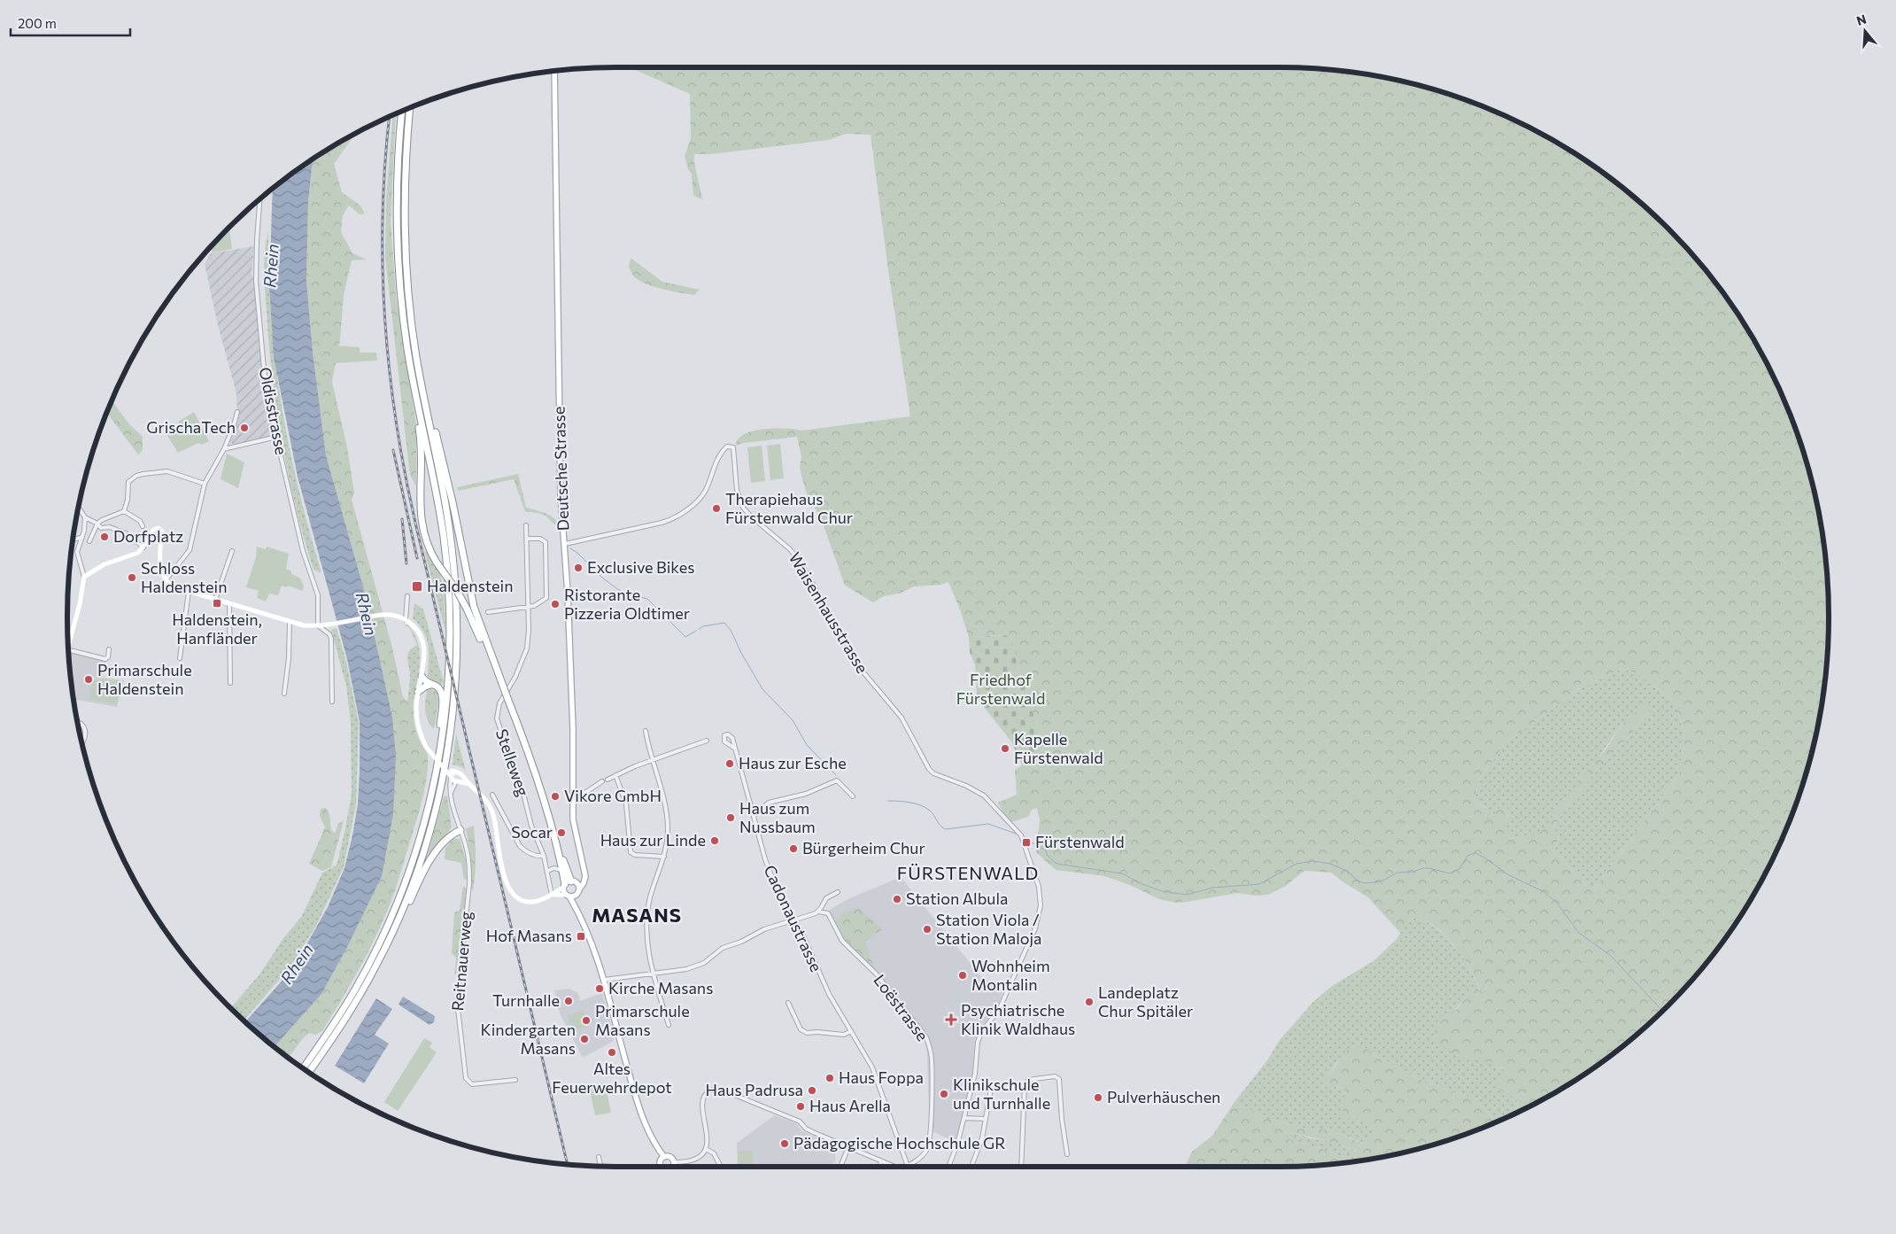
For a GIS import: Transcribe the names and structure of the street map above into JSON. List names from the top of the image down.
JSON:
{
  "streets": {
    "main road": ["Deutsche Strasse"],
    "street": [
      "Oldisstrasse",
      "Waisenhausstrasse",
      "Stelleweg",
      "Cadonaustrasse",
      "Reitnauerweg",
      "Loëstrasse"
    ]
  },
  "crossings": [
    ["Deutsche Strasse", "Waisenhausstrasse"],
    ["Cadonaustrasse", "Loëstrasse"]
  ],
  "districts": ["FÜRSTENWALD", "MASANS"],
  "water": ["Rhein"],
  "parks": ["Friedhof Fürstenwald"],
  "places": {
    "other": [
      "GrischaTech",
      "Therapiehaus Fürstenwald Chur",
      "Dorfplatz",
      "Exclusive Bikes",
      "Schloss Haldenstein",
      "Ristorante Pizzeria Oldtimer",
      "Primarschule Haldenstein",
      "Kapelle Fürstenwald",
      "Haus zur Esche",
      "Vikore GmbH",
      "Haus zum Nussbaum",
      "Socar",
      "Haus zur Linde",
      "Bürgerheim Chur",
      "Station Albula",
      "Station Viola / Station Maloja",
      "Wohnheim Montalin",
      "Kirche Masans",
      "Turnhalle",
      "Landeplatz Chur Spitäler",
      "Primarschule Masans",
      "Kindergarten Masans",
      "Altes Feuerwehrdepot",
      "Haus Foppa",
      "Haus Padrusa",
      "Klinikschule und Turnhalle",
      "Pulverhäuschen",
      "Haus Arella",
      "Pädagogische Hochschule GR"
    ],
    "transit": [
      "Haldenstein",
      "Haldenstein, Hanfländer",
      "Fürstenwald",
      "Hof Masans"
    ],
    "health": ["Psychiatrische Klinik Waldhaus"]
  },
  "scale_bar": "200 m",
  "north": "top"
}
